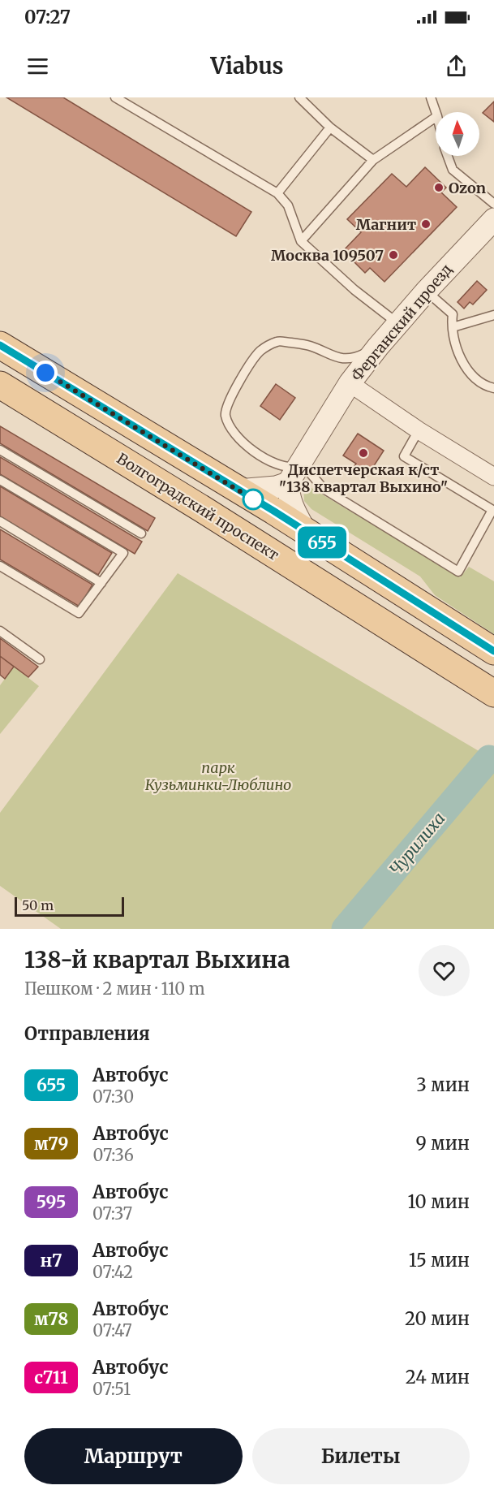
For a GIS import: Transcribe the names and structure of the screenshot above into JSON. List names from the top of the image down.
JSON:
{
  "streets": {
    "main road": ["Волгоградский проспект"],
    "street": ["Ферганский проезд"]
  },
  "water": ["Чурилиха"],
  "parks": ["парк Кузьминки-Люблино"],
  "places": [
    "Ozon",
    "Магнит",
    "Москва 109507",
    "Диспетчерская к/ст \"138 квартал Выхино\""
  ],
  "lines": ["bus line 655"],
  "scale_bar": "50 m",
  "north": "top",
  "page": {
    "status": "07:27",
    "header": "Viabus",
    "on_map": "655",
    "scale": "50 m",
    "heading": [
      ["138-й квартал Выхина", "Пешком · 2 мин · 110 m"],
      "Отправления"
    ],
    "list": [
      {
        "mark": "655",
        "name": "Автобус",
        "note": "07:30",
        "value": "3 мин"
      },
      {
        "mark": "м79",
        "name": "Автобус",
        "note": "07:36",
        "value": "9 мин"
      },
      {
        "mark": "595",
        "name": "Автобус",
        "note": "07:37",
        "value": "10 мин"
      },
      {
        "mark": "н7",
        "name": "Автобус",
        "note": "07:42",
        "value": "15 мин"
      },
      {
        "mark": "м78",
        "name": "Автобус",
        "note": "07:47",
        "value": "20 мин"
      },
      {
        "mark": "с711",
        "name": "Автобус",
        "note": "07:51",
        "value": "24 мин"
      }
    ],
    "buttons": ["Маршрут", "Билеты"]
  }
}
